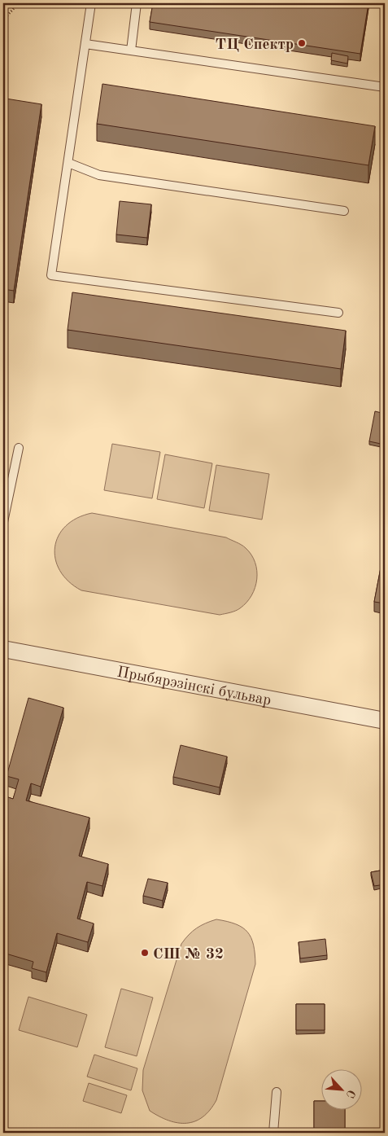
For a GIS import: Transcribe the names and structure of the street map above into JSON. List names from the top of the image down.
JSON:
{
  "streets": {
    "street": ["Прыбярэзінскі бульвар"]
  },
  "places": ["ТЦ Спектр", "СШ № 32"],
  "north": "bottom right"
}
